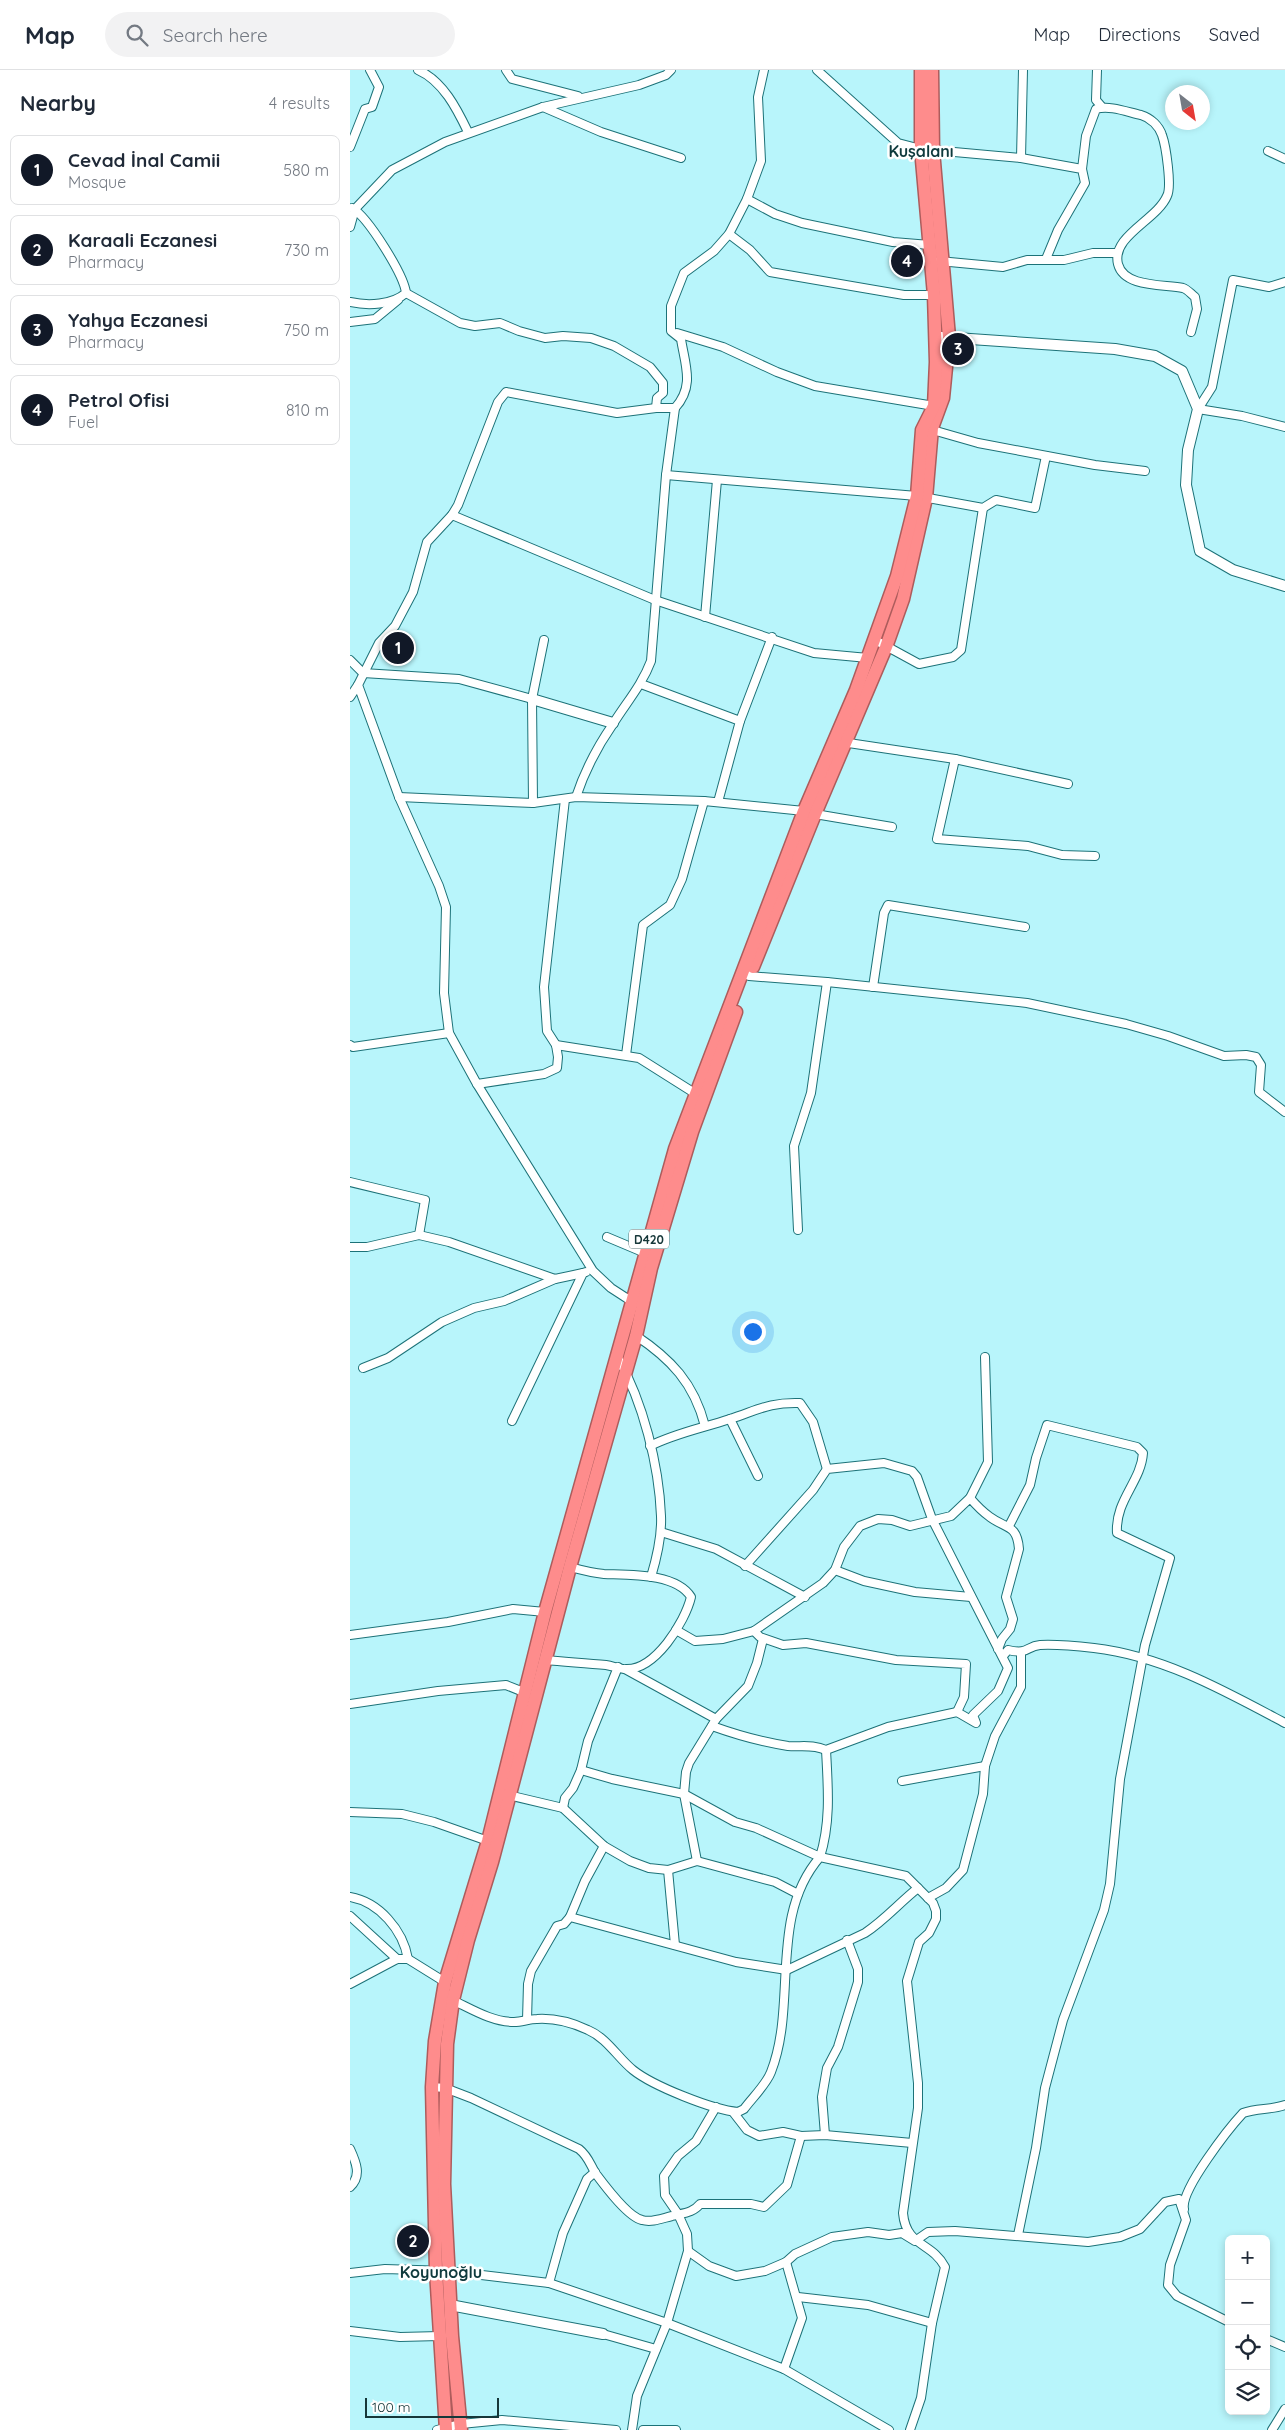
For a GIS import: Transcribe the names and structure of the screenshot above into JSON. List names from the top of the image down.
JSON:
{
  "streets": {
    "highway": ["D420"]
  },
  "districts": ["Kuşalanı", "Koyunoğlu"],
  "scale_bar": "100 m",
  "north": "bottom right",
  "page": {
    "header": "Map",
    "search": "Search here",
    "nav": ["Map", "Directions", "Saved"],
    "heading": ["Nearby", "4 results"],
    "list": [
      {
        "mark": "1",
        "name": "Cevad İnal Camii",
        "note": "Mosque",
        "value": "580 m"
      },
      {
        "mark": "2",
        "name": "Karaali Eczanesi",
        "note": "Pharmacy",
        "value": "730 m"
      },
      {
        "mark": "3",
        "name": "Yahya Eczanesi",
        "note": "Pharmacy",
        "value": "750 m"
      },
      {
        "mark": "4",
        "name": "Petrol Ofisi",
        "note": "Fuel",
        "value": "810 m"
      }
    ],
    "pins": [
      "4",
      "3",
      "1",
      "2"
    ],
    "map_buttons": ["+", "−"],
    "scale": "100 m"
  }
}
